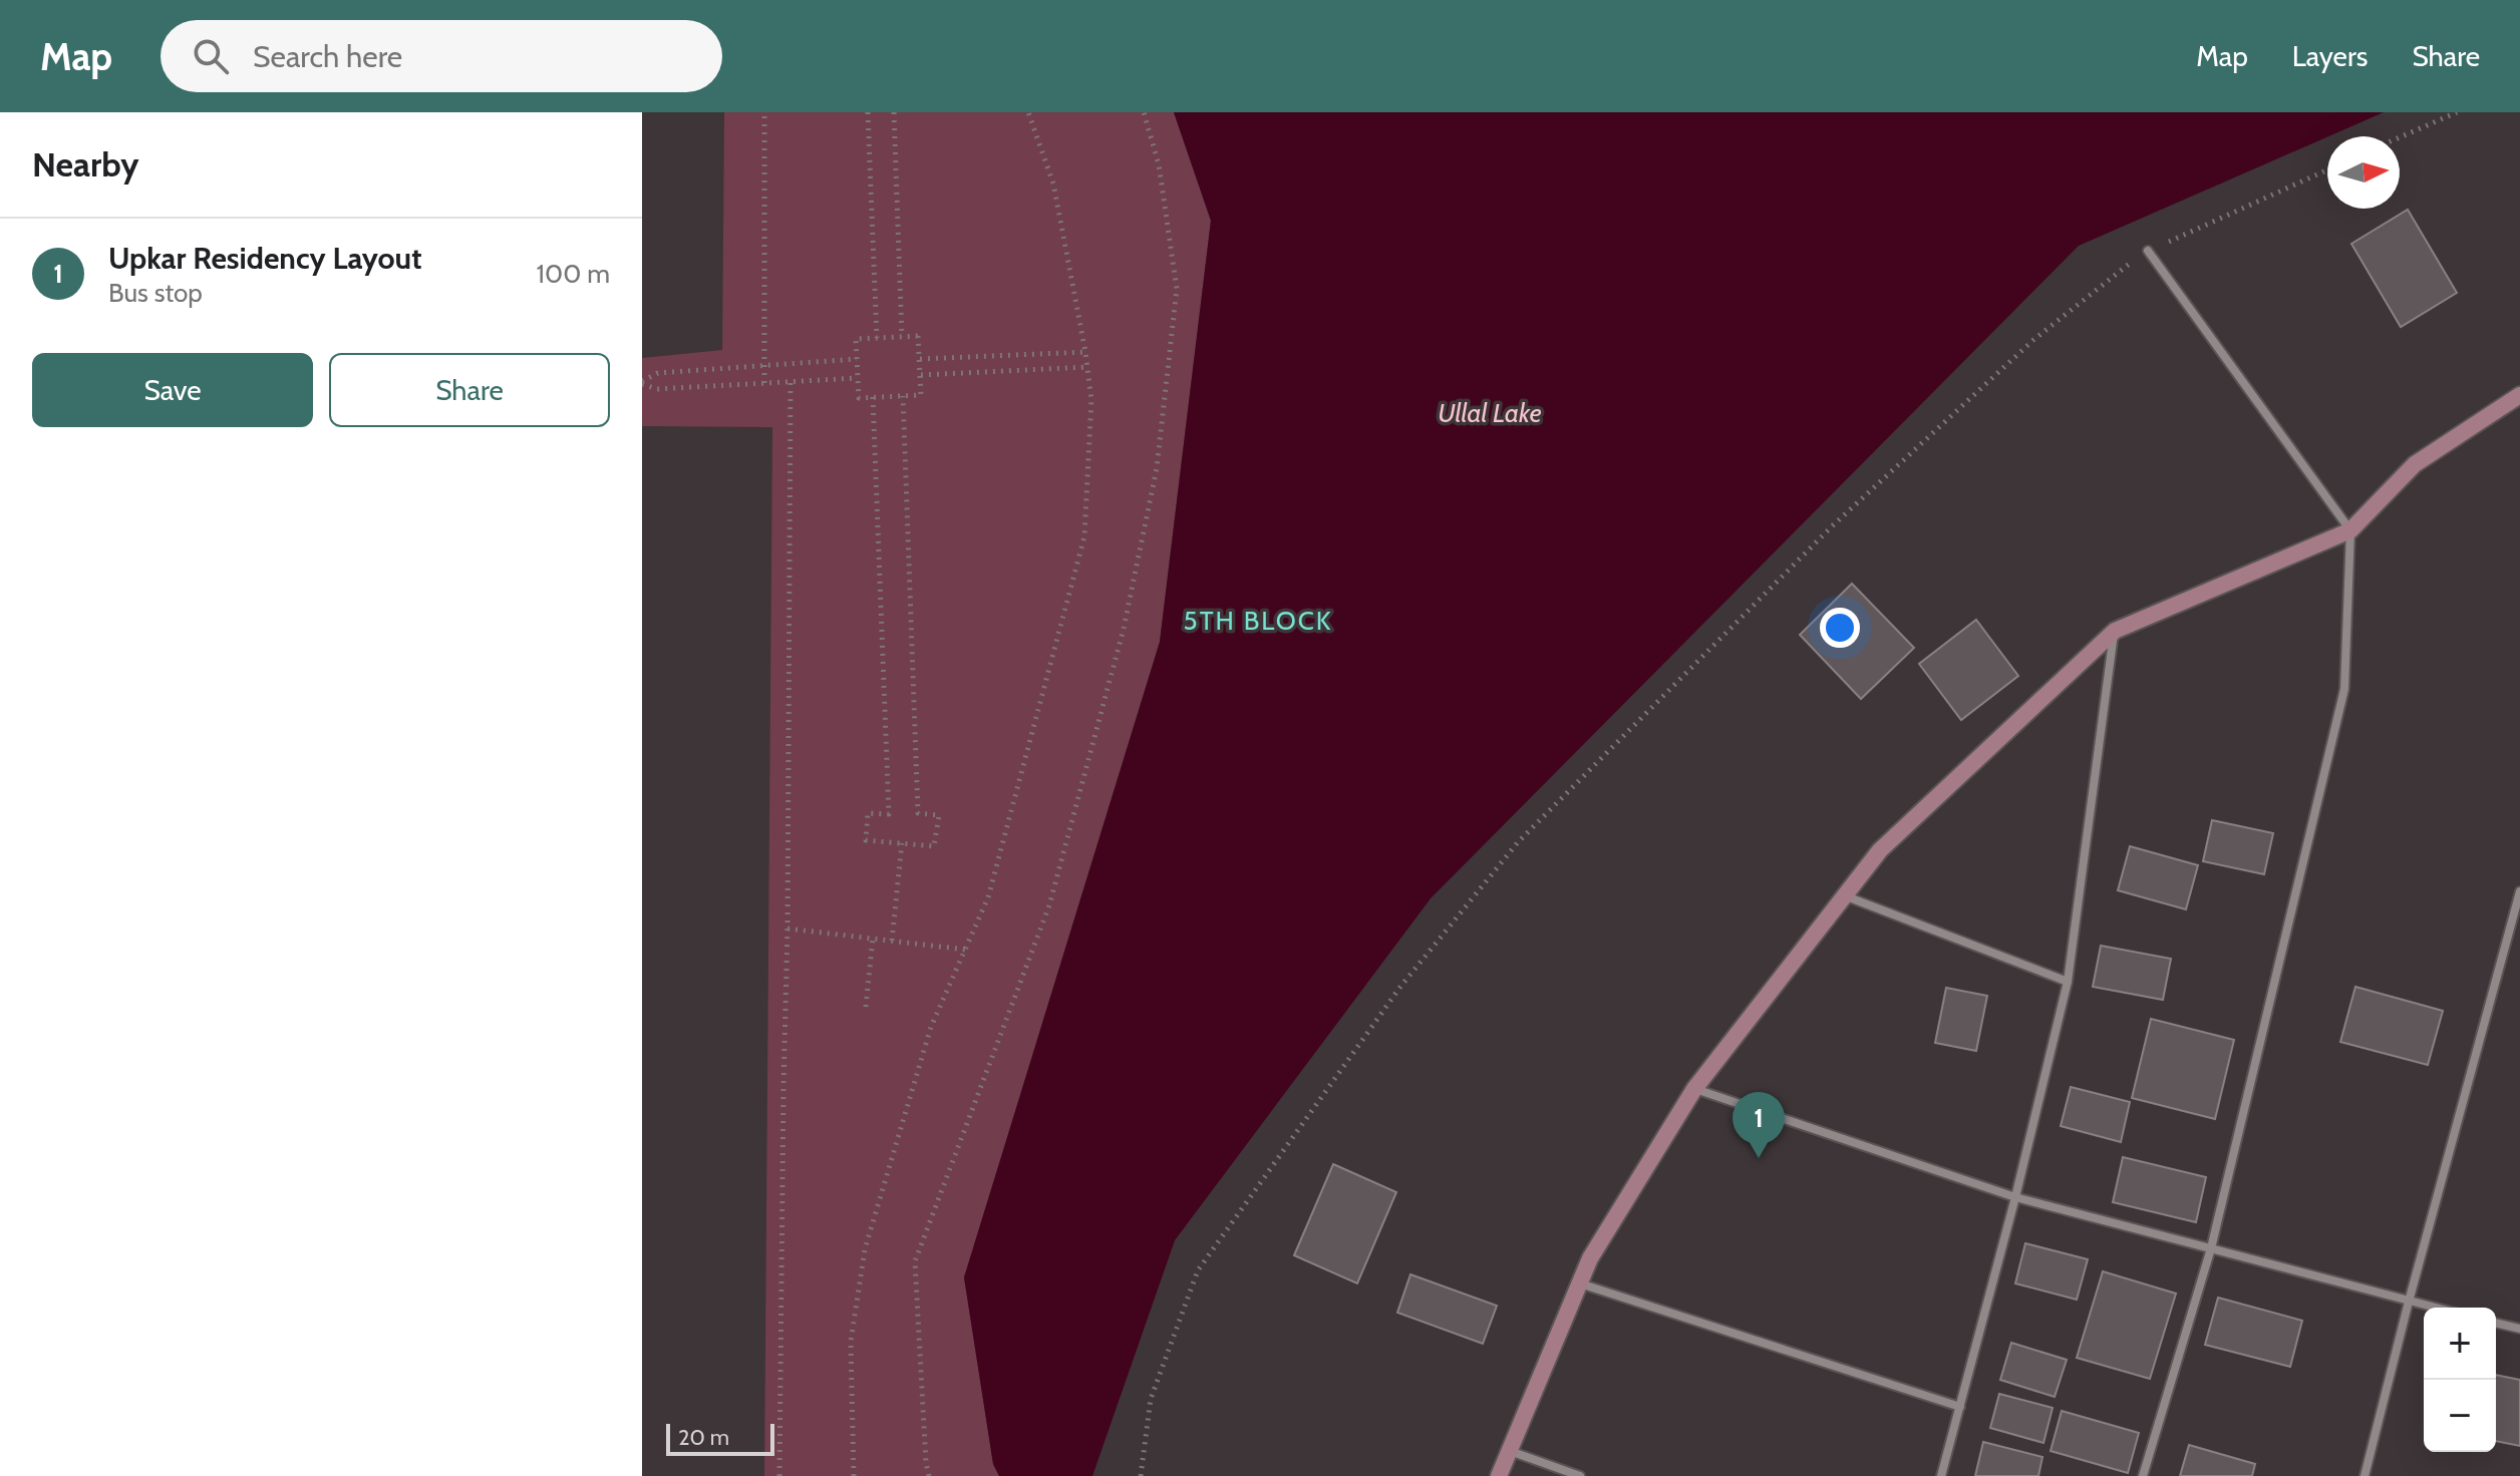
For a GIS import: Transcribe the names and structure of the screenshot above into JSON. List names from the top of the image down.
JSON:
{
  "districts": ["5TH BLOCK"],
  "water": ["Ullal Lake"],
  "scale_bar": "20 m",
  "north": "right",
  "page": {
    "header": "Map",
    "search": "Search here",
    "nav": ["Map", "Layers", "Share"],
    "heading": "Nearby",
    "list": [
      {
        "mark": "1",
        "name": "Upkar Residency Layout",
        "note": "Bus stop",
        "value": "100 m"
      }
    ],
    "buttons": ["Save", "Share"],
    "pins": "1",
    "map_buttons": ["+", "−"],
    "scale": "20 m"
  }
}
